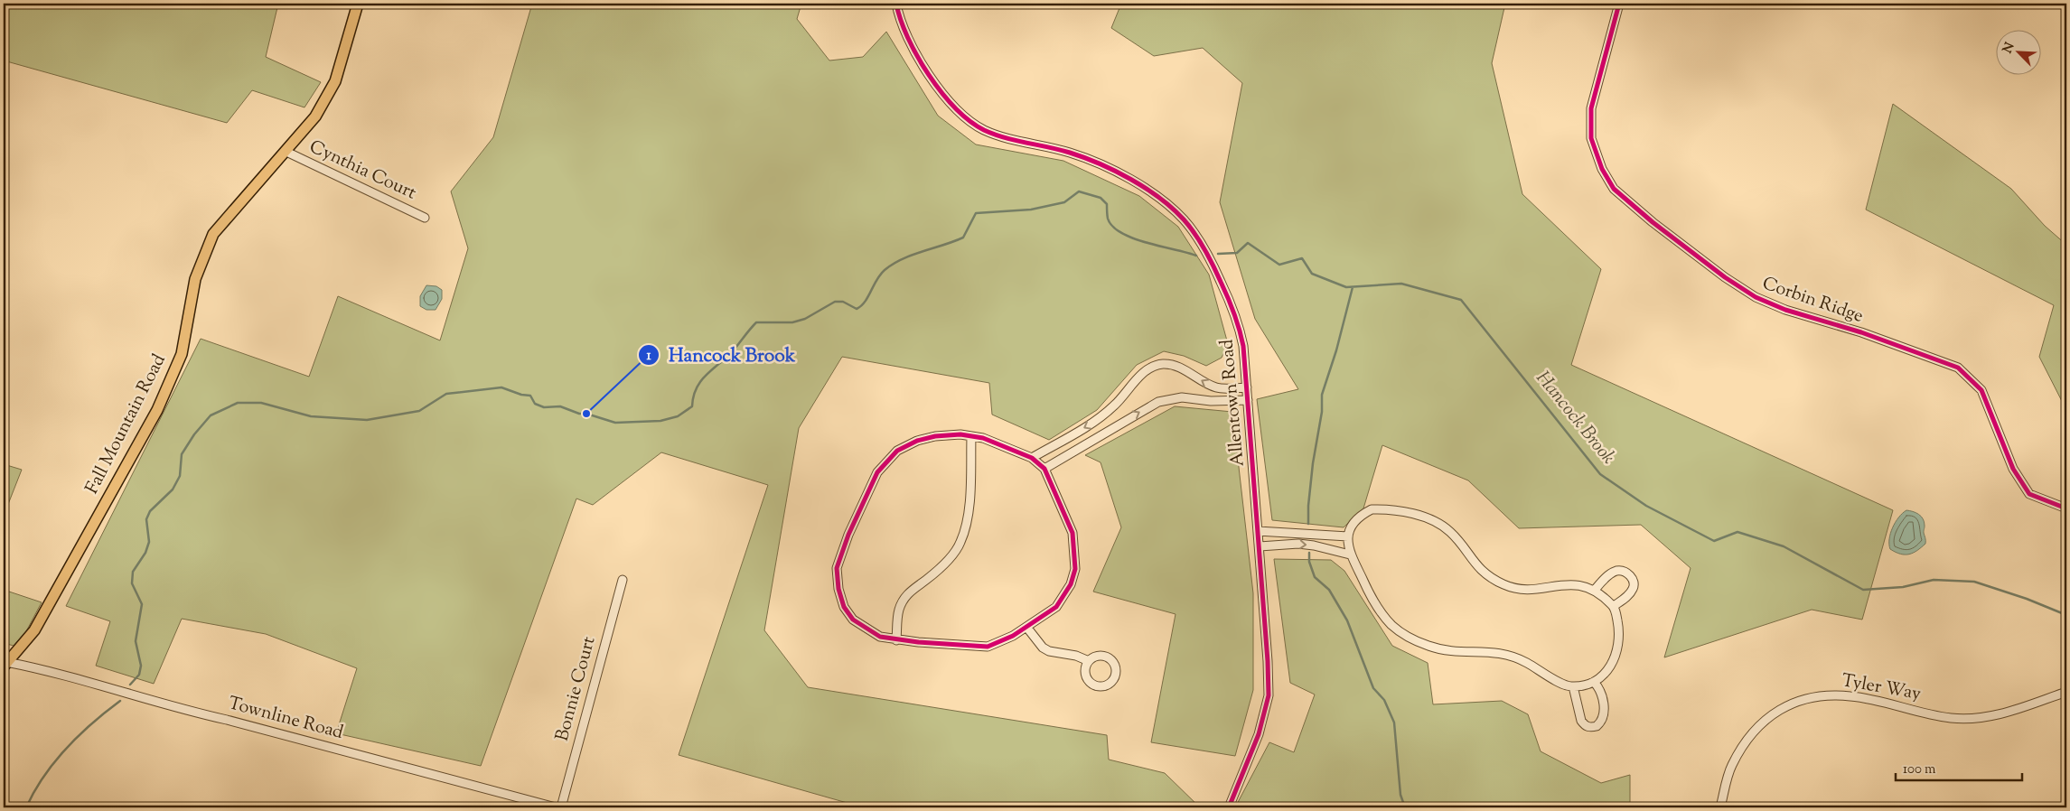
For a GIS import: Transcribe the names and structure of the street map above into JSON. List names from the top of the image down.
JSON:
{
  "streets": {
    "main road": ["Fall Mountain Road"],
    "street": [
      "Cynthia Court",
      "Corbin Ridge",
      "Allentown Road",
      "Tyler Way",
      "Bonnie Court",
      "Townline Road"
    ]
  },
  "crossings": [
    ["Cynthia Court", "Fall Mountain Road"],
    ["Fall Mountain Road", "Townline Road"]
  ],
  "water": ["Hancock Brook"],
  "places": ["Hancock Brook"],
  "scale_bar": "100 m",
  "north": "top left"
}
